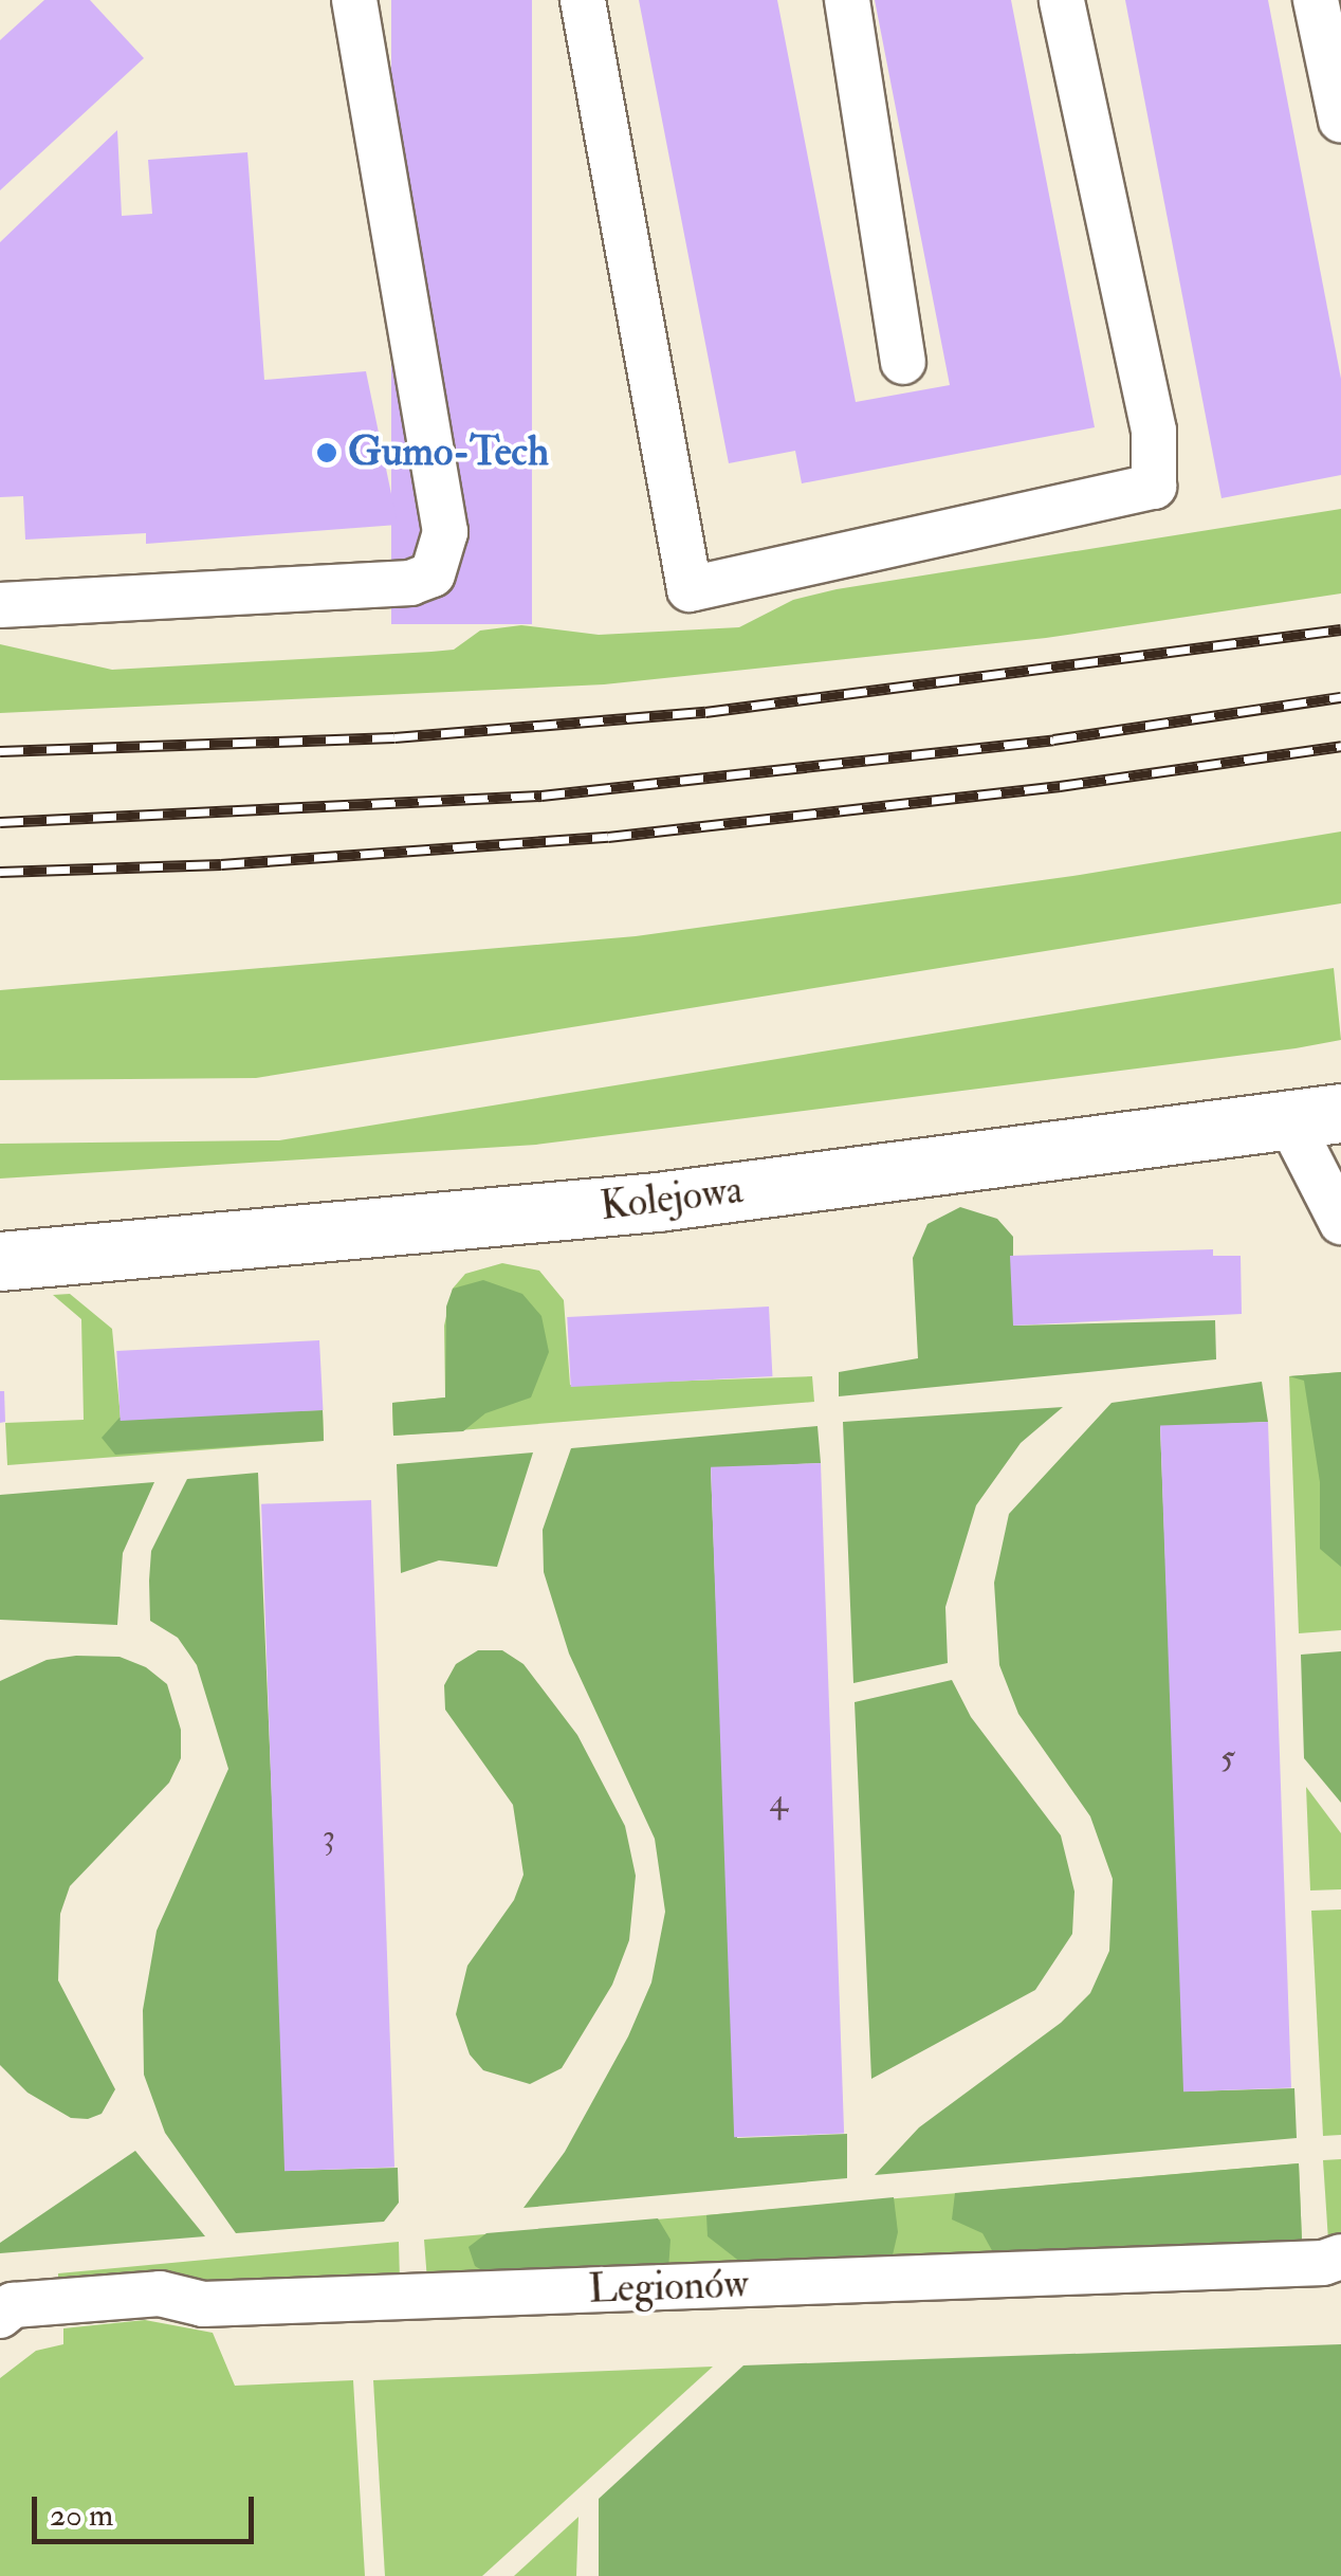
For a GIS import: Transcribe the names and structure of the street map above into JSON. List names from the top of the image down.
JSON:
{
  "streets": {
    "street": ["Kolejowa"],
    "lane": ["Legionów"]
  },
  "places": ["Gumo-Tech"],
  "house_numbers": ["5", "4", "3"],
  "scale_bar": "20 m"
}
